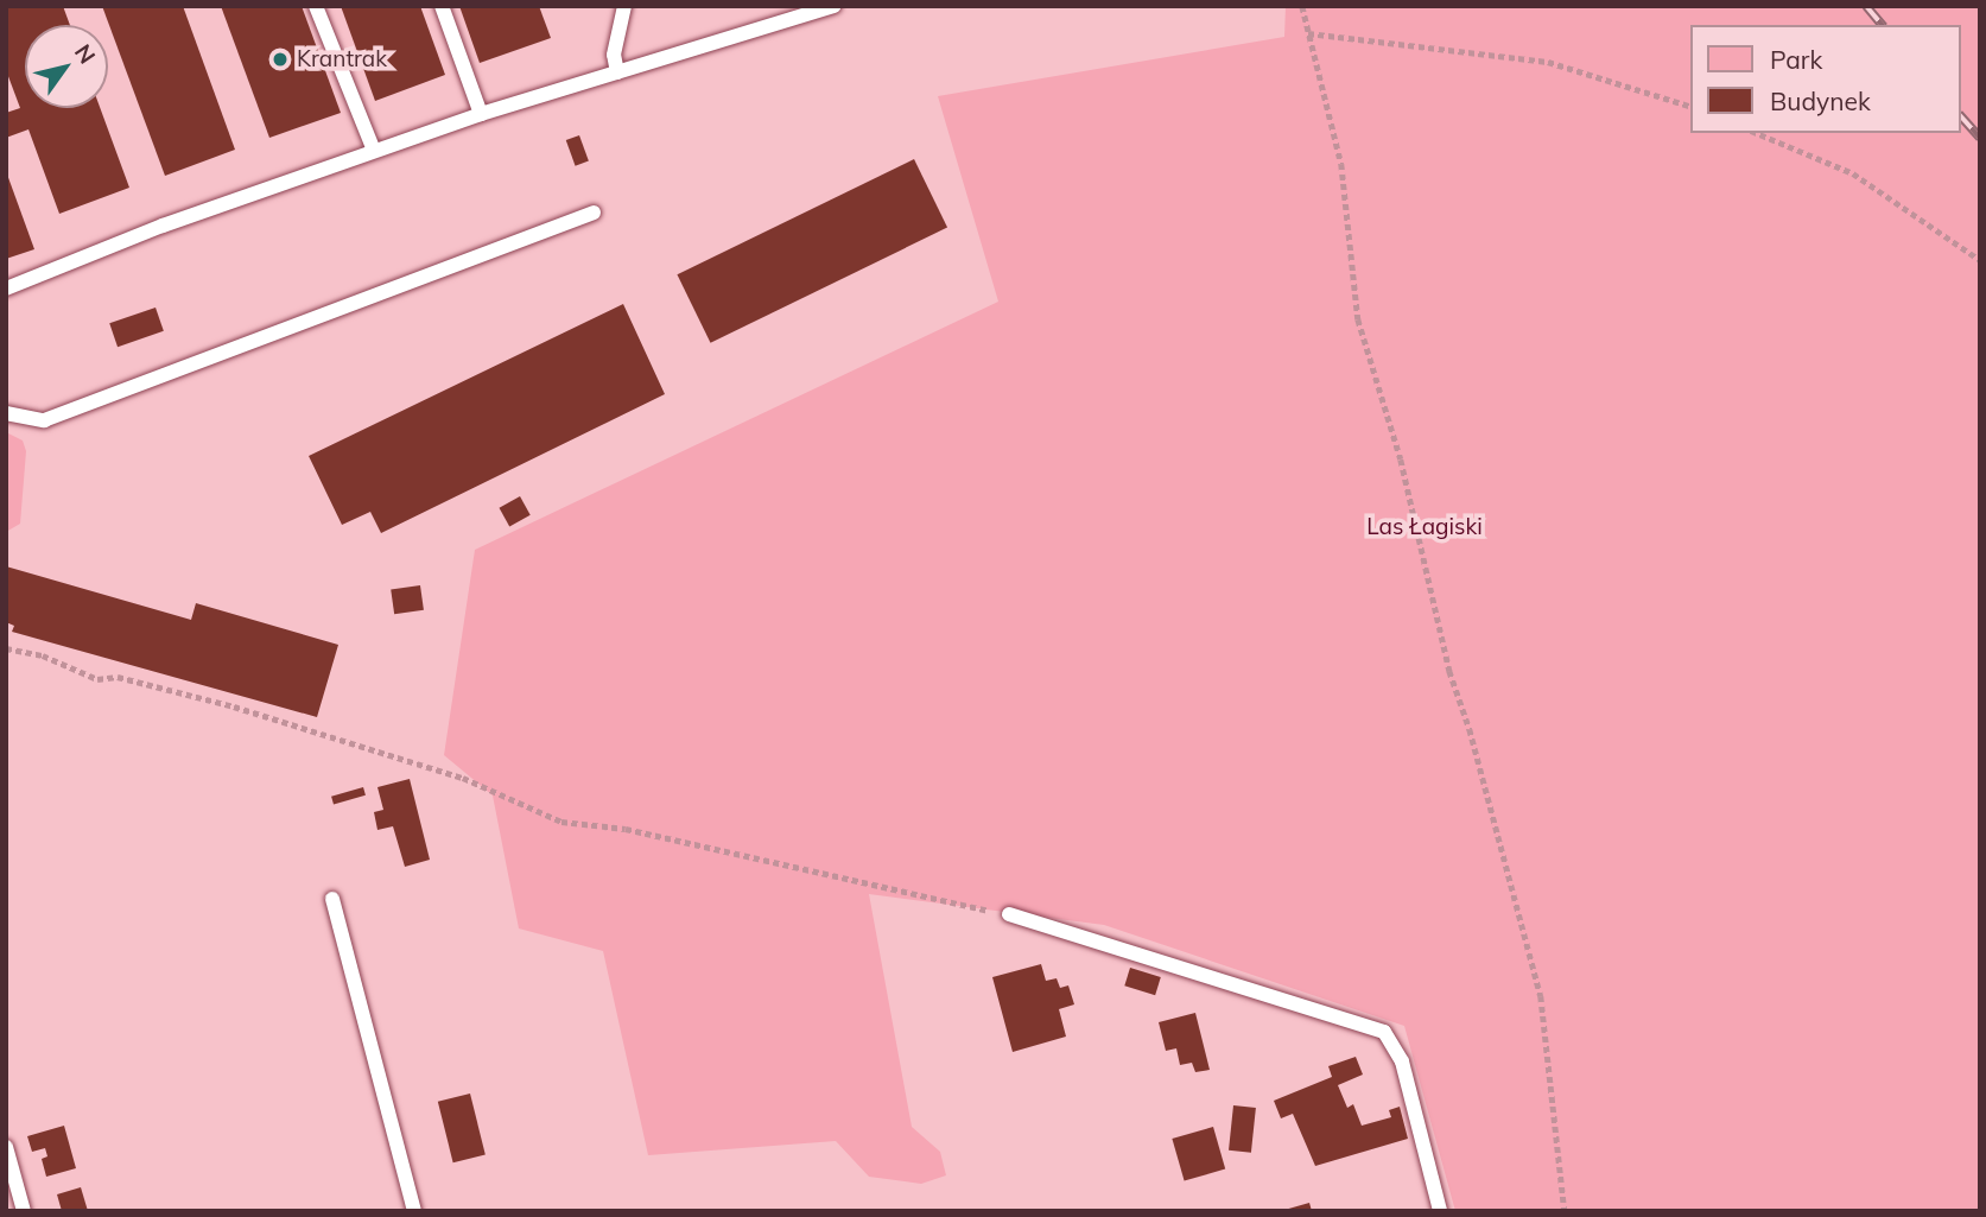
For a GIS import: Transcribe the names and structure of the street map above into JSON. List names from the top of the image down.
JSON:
{
  "parks": ["Las Łagiski"],
  "places": ["Krantrak"],
  "legend": ["Park", "Budynek"],
  "north": "top right"
}
